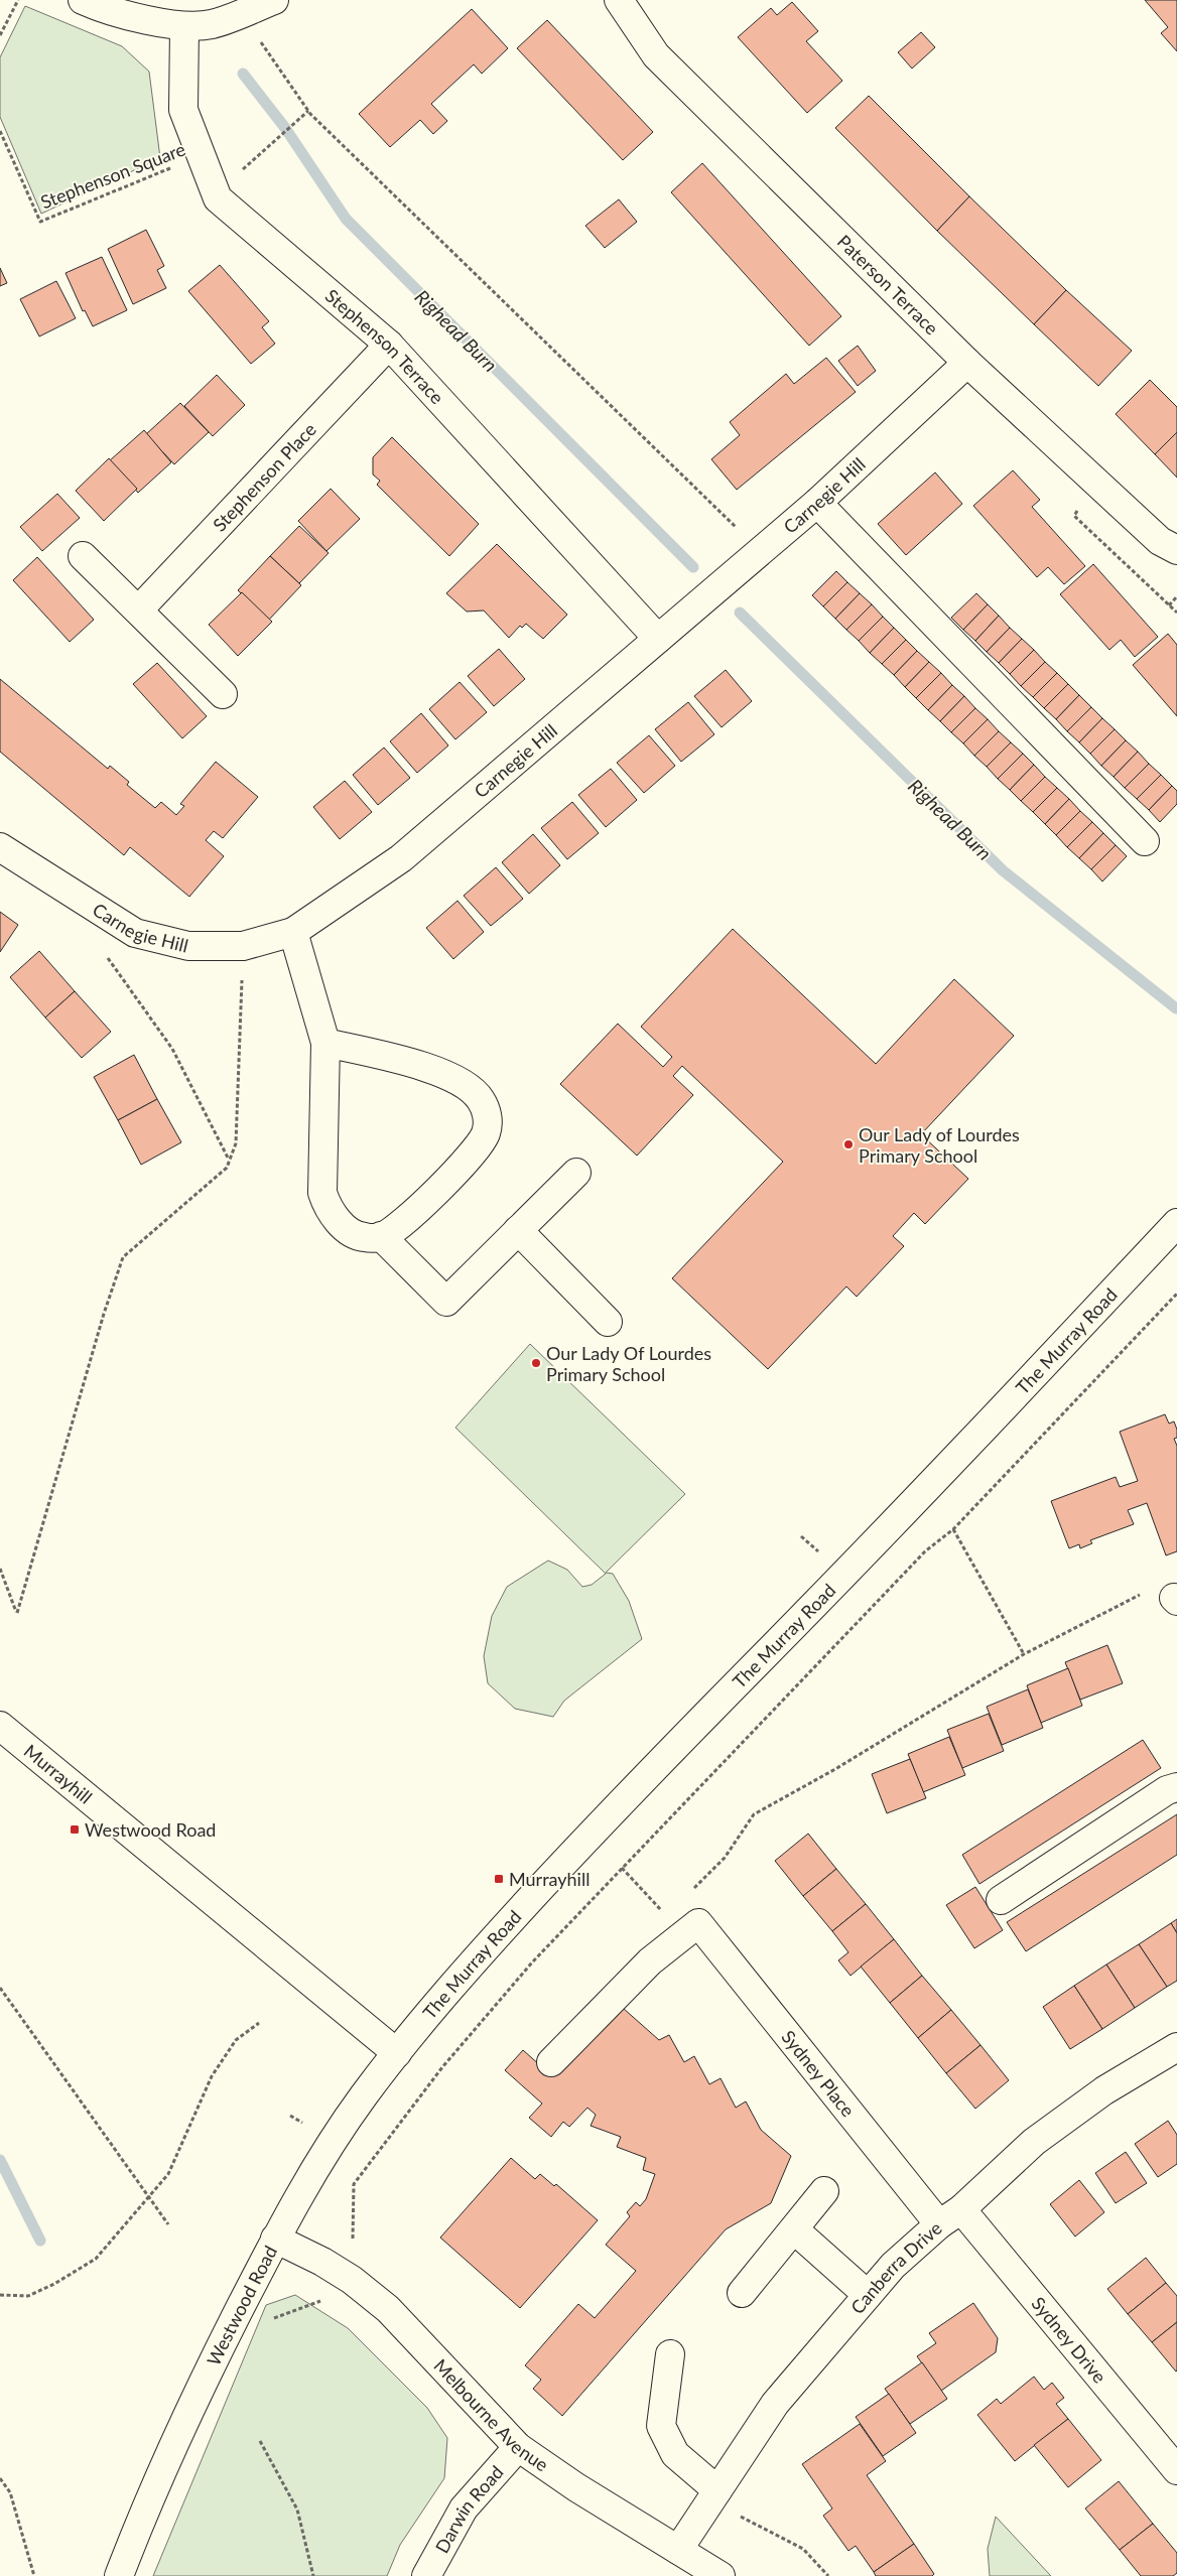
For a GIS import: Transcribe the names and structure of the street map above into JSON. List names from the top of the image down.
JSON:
{
  "streets": {
    "street": [
      "Paterson Terrace",
      "Stephenson Terrace",
      "Stephenson Place",
      "Carnegie Hill",
      "The Murray Road",
      "Murrayhill",
      "Sydney Place",
      "Canberra Drive",
      "Westwood Road",
      "Sydney Drive",
      "Melbourne Avenue",
      "Darwin Road"
    ],
    "path": ["Stephenson Square"]
  },
  "crossings": [
    ["Stephenson Square", "Stephenson Terrace"],
    ["Paterson Terrace", "Carnegie Hill"],
    ["Stephenson Terrace", "Stephenson Place"],
    ["Stephenson Terrace", "Carnegie Hill"],
    ["The Murray Road", "Murrayhill"],
    ["The Murray Road", "Westwood Road"],
    ["Murrayhill", "Westwood Road"],
    ["Sydney Place", "Canberra Drive"],
    ["Sydney Place", "Sydney Drive"],
    ["Canberra Drive", "Sydney Drive"],
    ["Canberra Drive", "Melbourne Avenue"],
    ["Westwood Road", "Melbourne Avenue"],
    ["Melbourne Avenue", "Darwin Road"]
  ],
  "water": ["Righead Burn"],
  "places": {
    "other": ["Our Lady of Lourdes Primary School", "Our Lady Of Lourdes Primary School"],
    "transit": ["Westwood Road", "Murrayhill"]
  }
}
